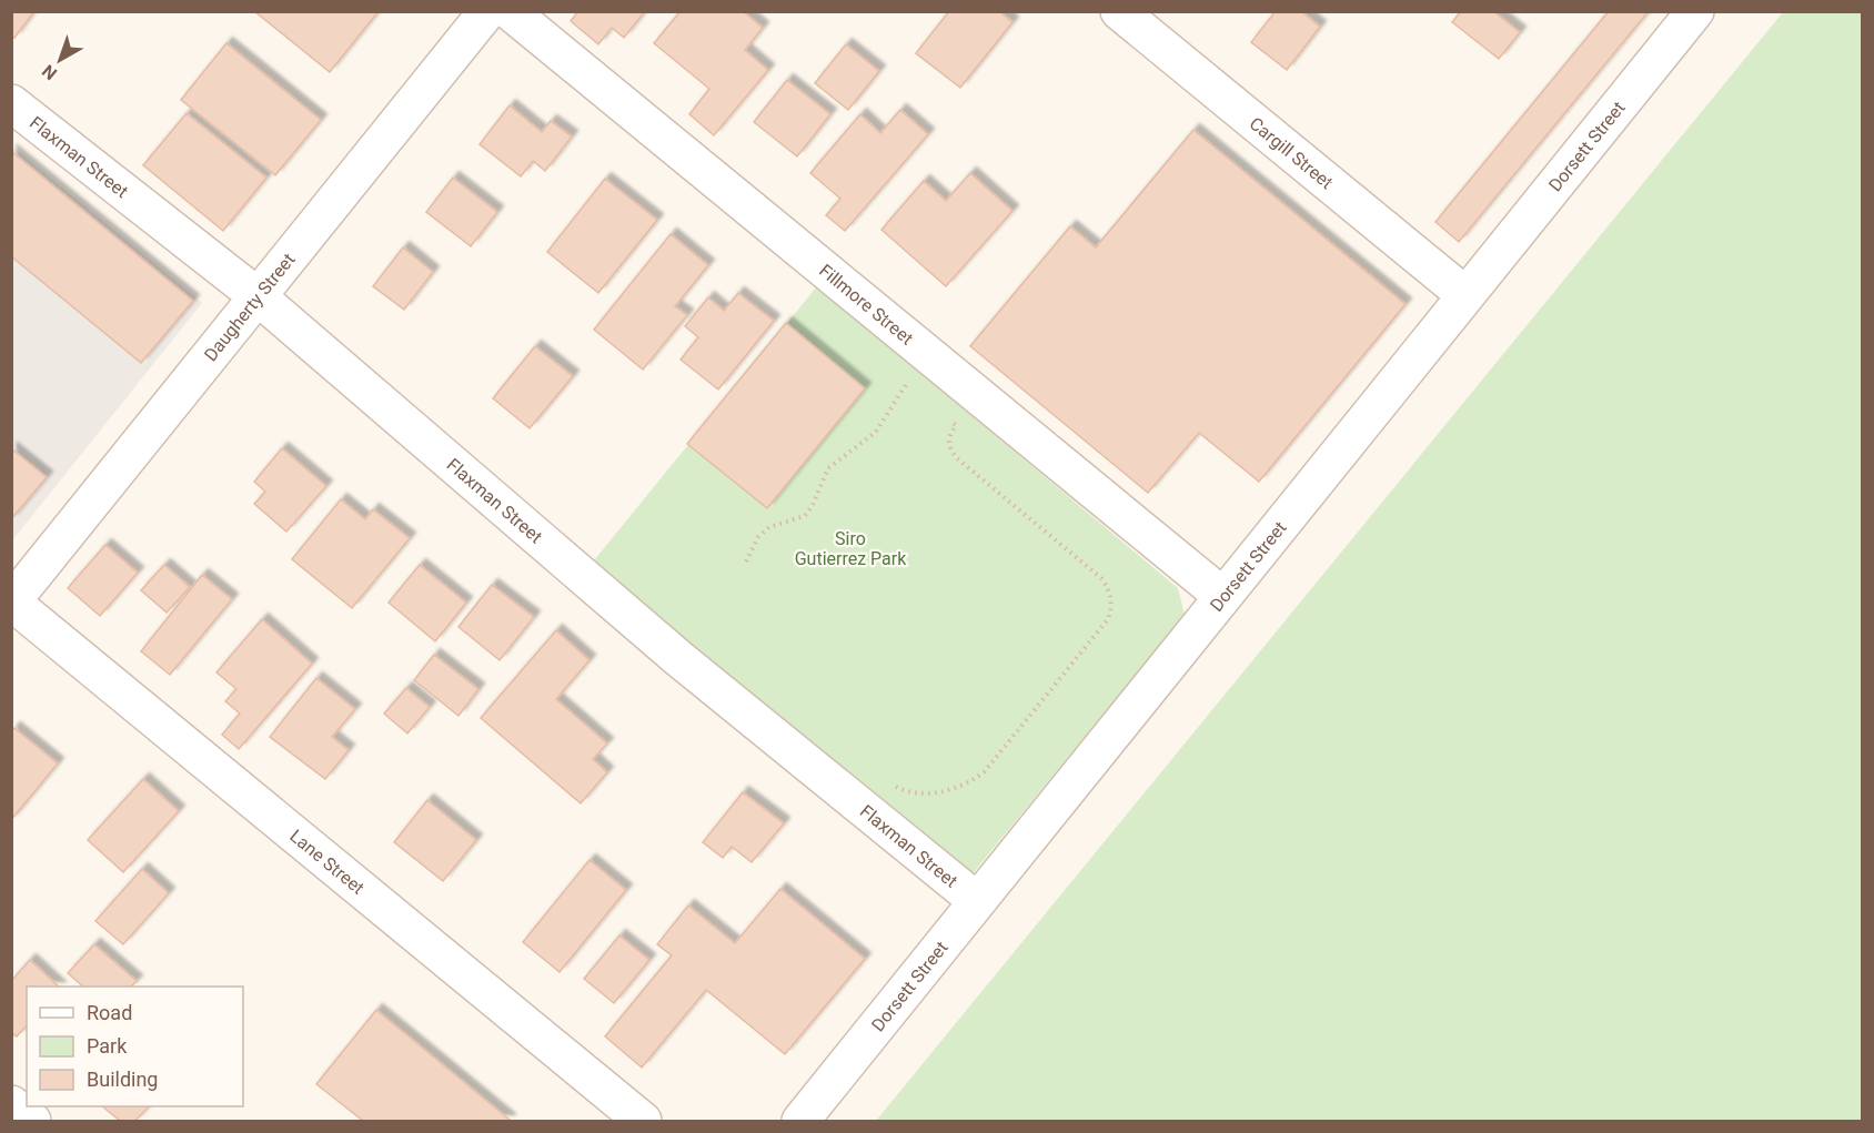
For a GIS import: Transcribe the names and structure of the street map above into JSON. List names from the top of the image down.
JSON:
{
  "streets": {
    "street": [
      "Dorsett Street",
      "Cargill Street",
      "Flaxman Street",
      "Fillmore Street",
      "Daugherty Street",
      "Lane Street"
    ]
  },
  "crossings": [
    ["Dorsett Street", "Cargill Street"],
    ["Dorsett Street", "Flaxman Street"],
    ["Dorsett Street", "Fillmore Street"],
    ["Flaxman Street", "Daugherty Street"],
    ["Daugherty Street", "Lane Street"]
  ],
  "parks": ["Siro Gutierrez Park"],
  "legend": ["Road", "Park", "Building"],
  "north": "bottom left"
}
